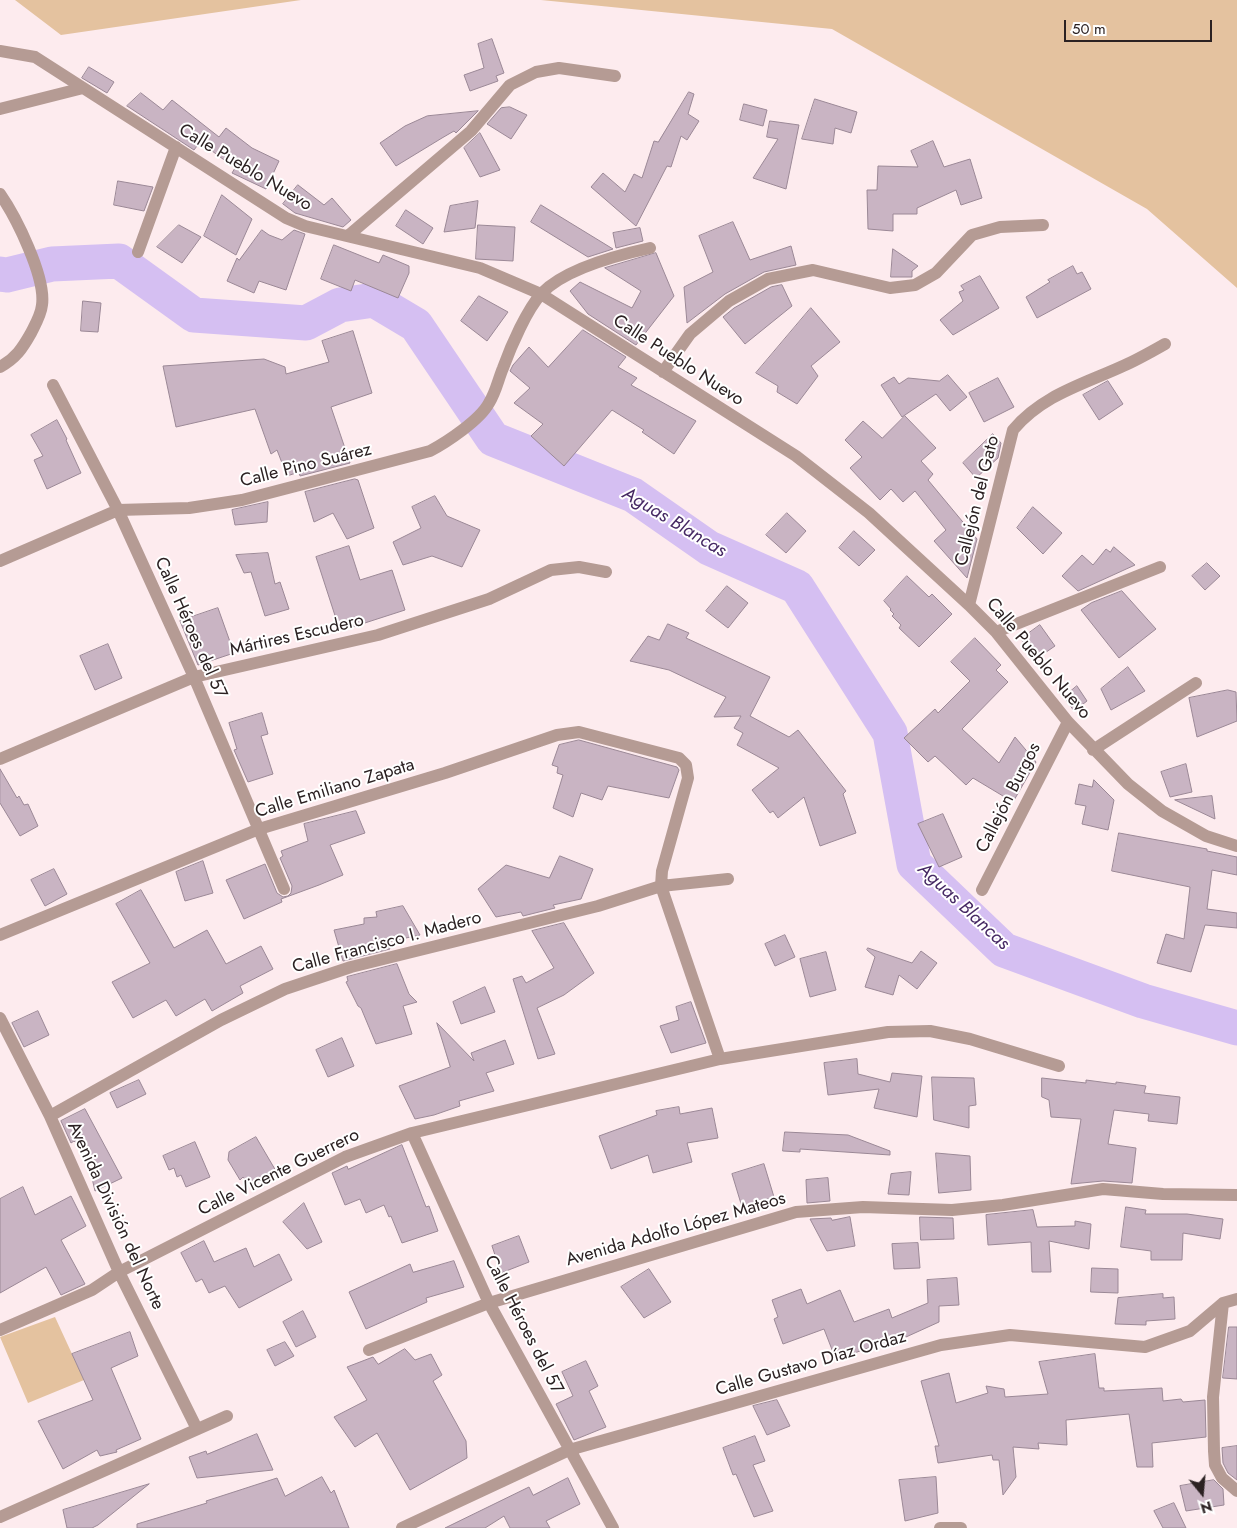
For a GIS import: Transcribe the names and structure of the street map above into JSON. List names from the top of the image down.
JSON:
{
  "streets": {
    "street": [
      "Calle Pueblo Nuevo",
      "Calle Pino Suárez",
      "Callejón del Gato",
      "Calle Héroes del 57",
      "Mártires Escudero",
      "Calle Emiliano Zapata",
      "Callejón Burgos",
      "Calle Francisco I. Madero",
      "Calle Vicente Guerrero",
      "Avenida División del Norte",
      "Avenida Adolfo López Mateos",
      "Calle Gustavo Díaz Ordaz"
    ]
  },
  "crossings": [
    ["Calle Pueblo Nuevo", "Calle Pino Suárez"],
    ["Calle Pueblo Nuevo", "Callejón del Gato"],
    ["Calle Pueblo Nuevo", "Callejón Burgos"],
    ["Calle Pino Suárez", "Calle Héroes del 57"],
    ["Calle Héroes del 57", "Mártires Escudero"],
    ["Calle Héroes del 57", "Calle Emiliano Zapata"],
    ["Calle Héroes del 57", "Calle Vicente Guerrero"],
    ["Calle Héroes del 57", "Avenida Adolfo López Mateos"],
    ["Calle Héroes del 57", "Calle Gustavo Díaz Ordaz"],
    ["Calle Emiliano Zapata", "Calle Francisco I. Madero"],
    ["Calle Francisco I. Madero", "Avenida División del Norte"],
    ["Calle Vicente Guerrero", "Avenida División del Norte"]
  ],
  "water": ["Aguas Blancas"],
  "scale_bar": "50 m",
  "north": "bottom"
}
